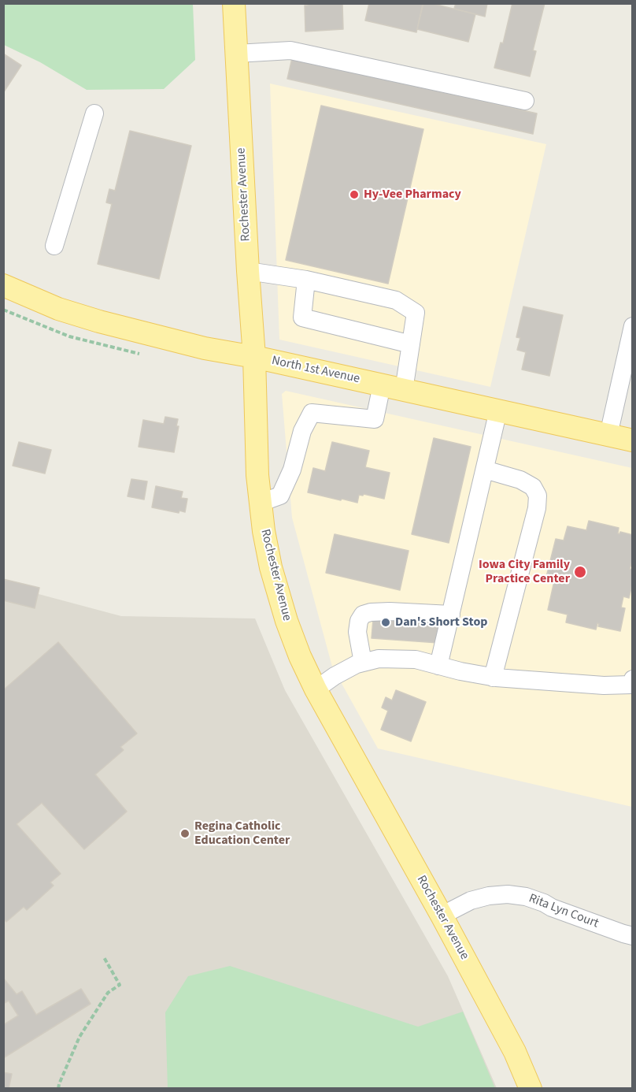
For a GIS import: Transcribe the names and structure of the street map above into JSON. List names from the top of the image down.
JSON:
{
  "streets": {
    "main road": ["Rochester Avenue", "North 1st Avenue"],
    "street": ["Rita Lyn Court"]
  },
  "crossings": [
    ["Rochester Avenue", "North 1st Avenue"],
    ["Rochester Avenue", "Rita Lyn Court"]
  ],
  "places": [
    "Hy-Vee Pharmacy",
    "Iowa City Family Practice Center",
    "Dan's Short Stop",
    "Regina Catholic Education Center"
  ]
}
